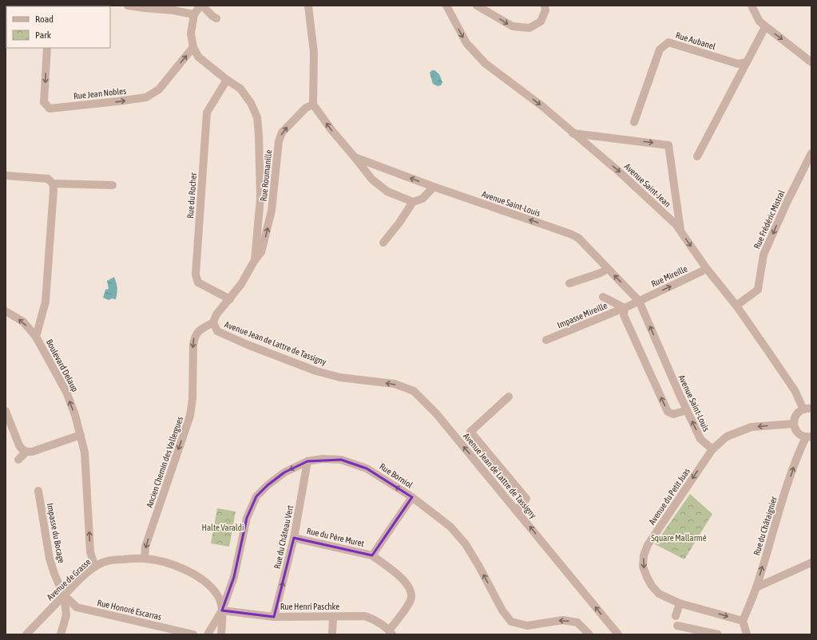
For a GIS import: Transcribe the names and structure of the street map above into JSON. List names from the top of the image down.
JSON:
{
  "streets": {
    "street": [
      "Rue Aubanel",
      "Rue Jean Nobles",
      "Rue Roumanille",
      "Avenue Saint-Jean",
      "Rue du Rocher",
      "Avenue Saint-Louis",
      "Rue Frédéric Mistral",
      "Rue Mireille",
      "Impasse Mireille",
      "Avenue Jean de Lattre de Tassigny",
      "Boulevard Delaup",
      "Ancien Chemin des Vallergues",
      "Rue Borniol",
      "Avenue du Petit Juas",
      "Rue du Châtaignier",
      "Impasse du Bocage",
      "Rue du Château Vert",
      "Rue du Père Muret",
      "Avenue de Grasse",
      "Rue Henri Paschke",
      "Rue Honoré Escarras"
    ]
  },
  "crossings": [
    ["Rue Jean Nobles", "Avenue Jean de Lattre de Tassigny"],
    ["Rue Roumanille", "Avenue Saint-Louis"],
    ["Rue Roumanille", "Avenue Jean de Lattre de Tassigny"],
    ["Avenue Saint-Jean", "Rue Frédéric Mistral"],
    ["Avenue Saint-Jean", "Rue Mireille"],
    ["Rue du Rocher", "Avenue Jean de Lattre de Tassigny"],
    ["Avenue Saint-Louis", "Rue Mireille"],
    ["Avenue Saint-Louis", "Avenue du Petit Juas"],
    ["Rue Mireille", "Impasse Mireille"],
    ["Avenue Jean de Lattre de Tassigny", "Ancien Chemin des Vallergues"],
    ["Boulevard Delaup", "Avenue de Grasse"],
    ["Ancien Chemin des Vallergues", "Avenue de Grasse"],
    ["Rue Borniol", "Rue du Château Vert"],
    ["Rue Borniol", "Avenue de Grasse"],
    ["Rue Borniol", "Rue Henri Paschke"],
    ["Avenue du Petit Juas", "Rue du Châtaignier"],
    ["Impasse du Bocage", "Avenue de Grasse"],
    ["Impasse du Bocage", "Rue Honoré Escarras"],
    ["Rue du Château Vert", "Rue du Père Muret"],
    ["Rue du Château Vert", "Rue Henri Paschke"],
    ["Avenue de Grasse", "Rue Henri Paschke"],
    ["Avenue de Grasse", "Rue Honoré Escarras"]
  ],
  "one_way": [
    "Rue Roumanille",
    "Avenue Saint-Jean",
    "Avenue Saint-Louis",
    "Rue Frédéric Mistral",
    "Rue Mireille",
    "Avenue Jean de Lattre de Tassigny",
    "Boulevard Delaup",
    "Ancien Chemin des Vallergues",
    "Rue du Châtaignier",
    "Rue du Château Vert"
  ],
  "parks": ["Halte Varaldi", "Square Mallarmé"],
  "legend": ["Road", "Park"]
}
